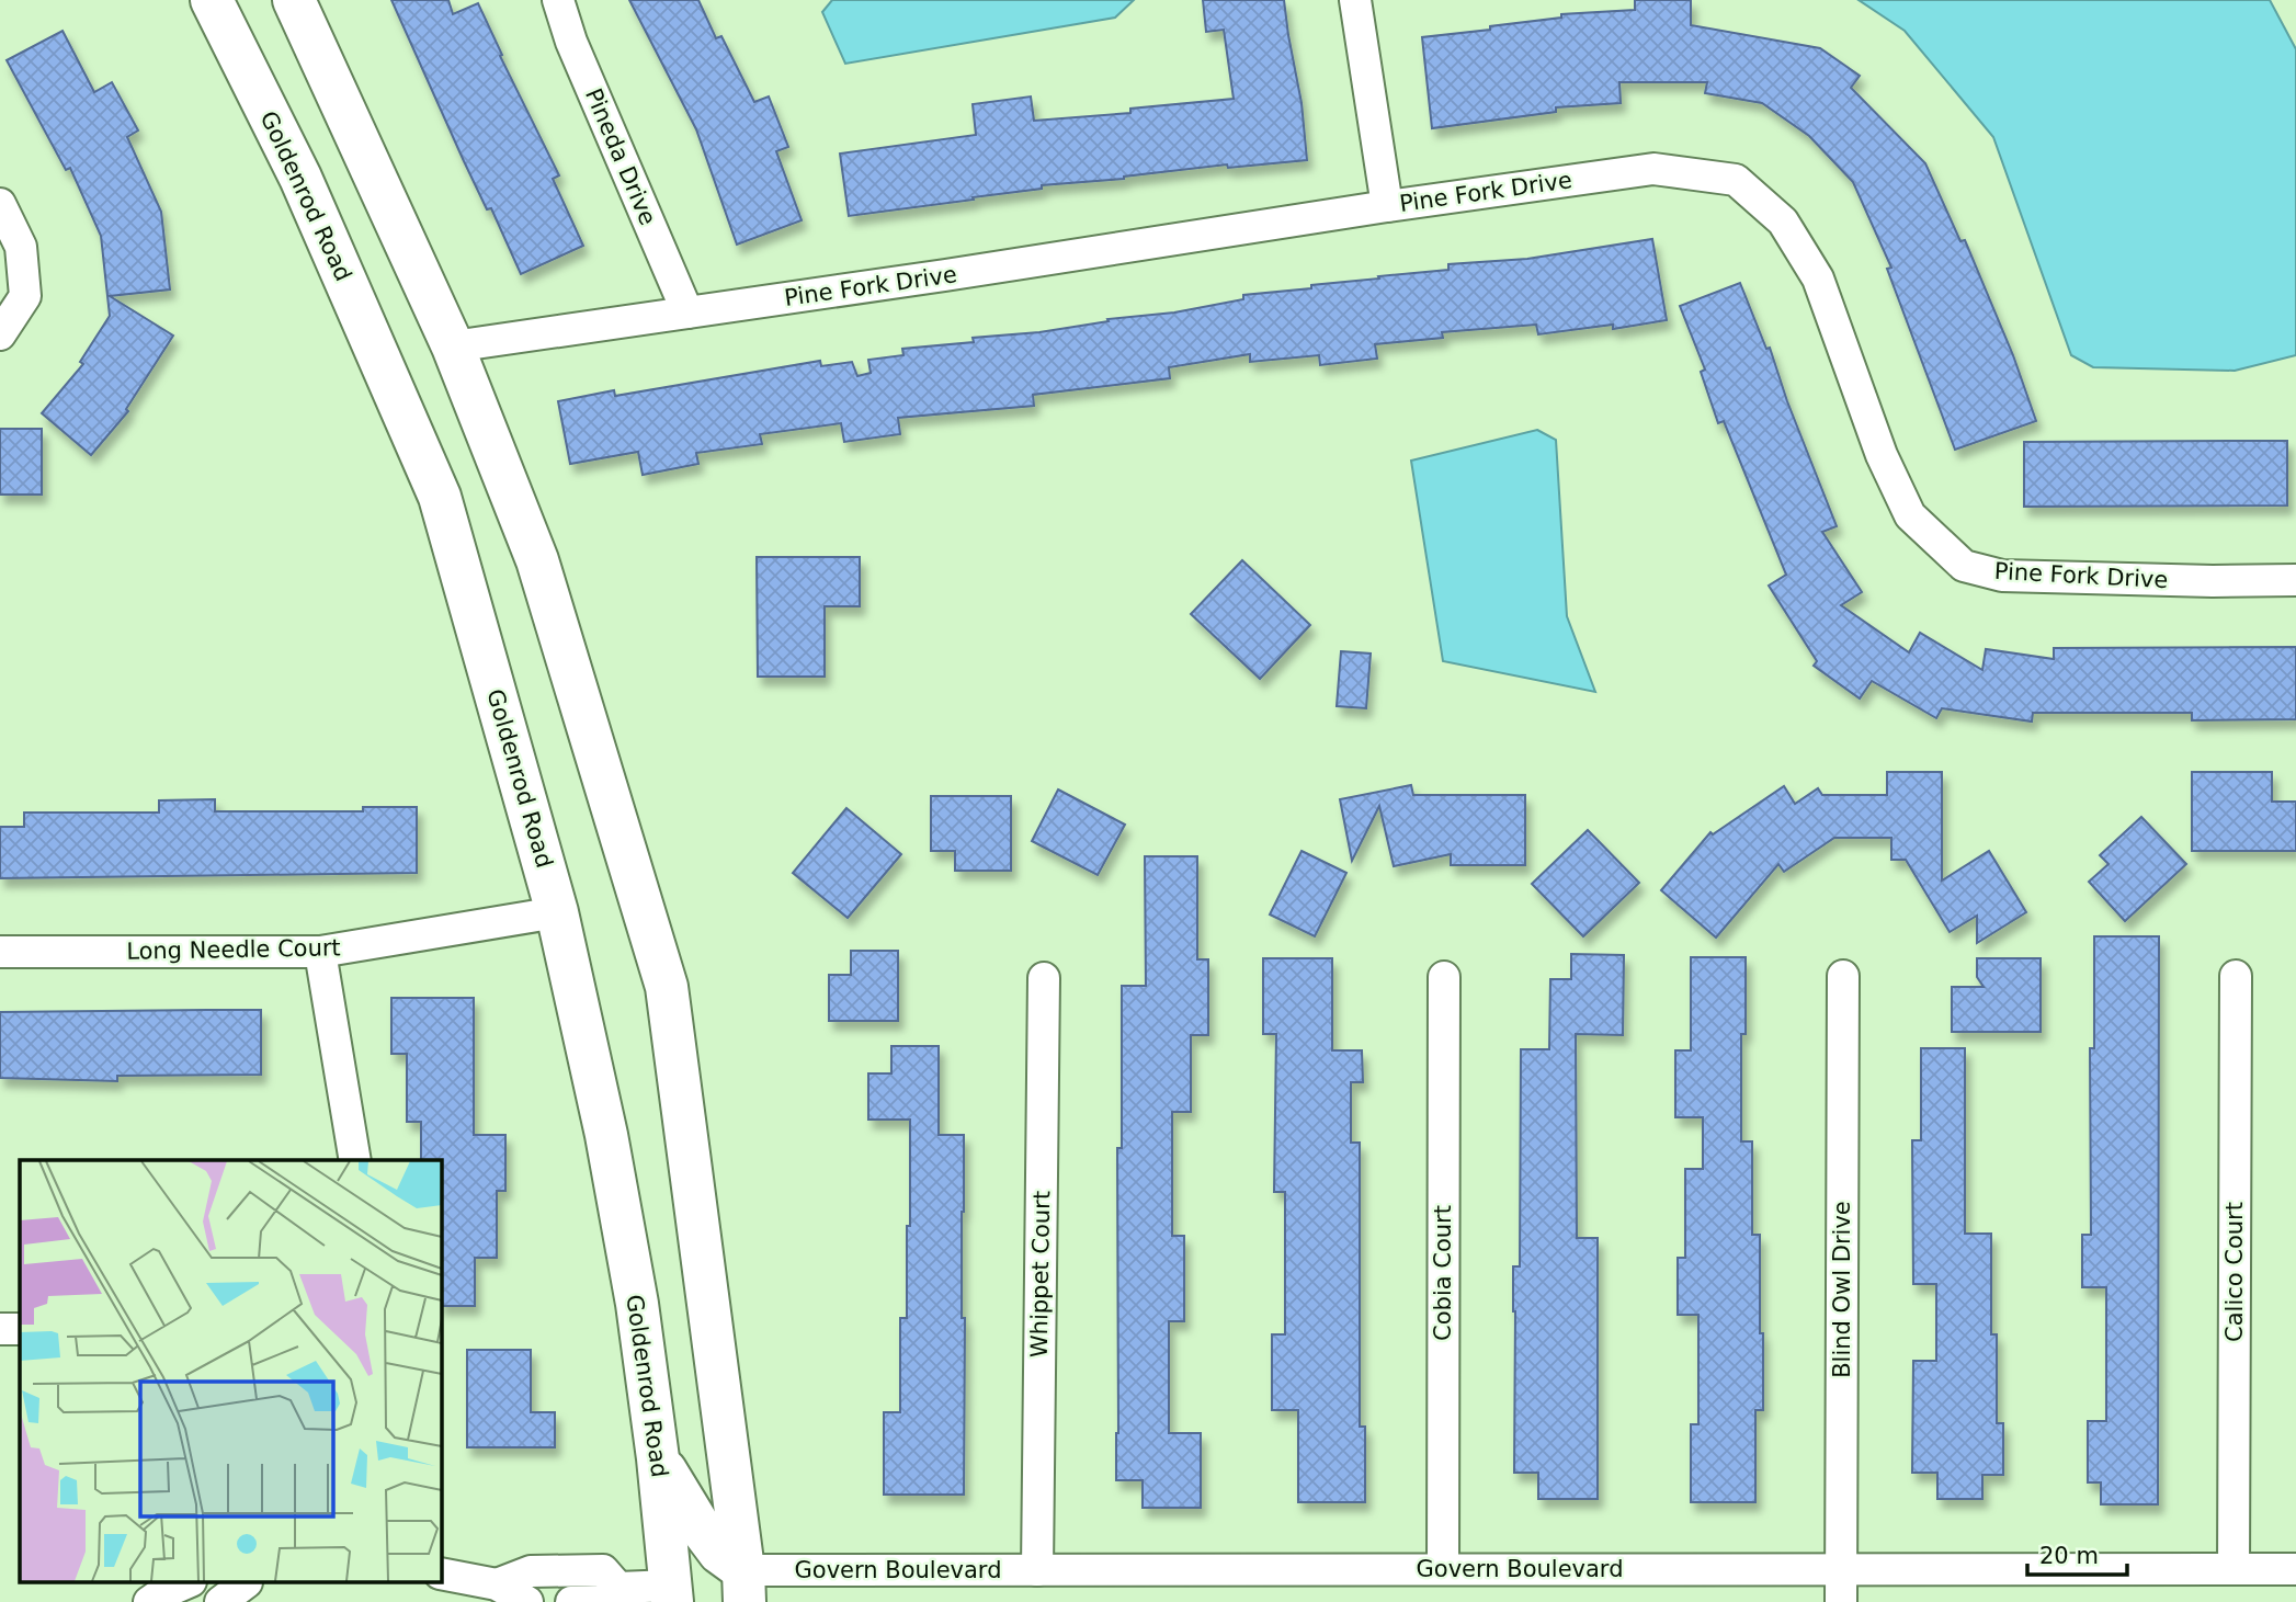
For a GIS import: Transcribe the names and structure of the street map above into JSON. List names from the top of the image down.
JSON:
{
  "streets": {
    "main road": ["Goldenrod Road"],
    "street": [
      "Pineda Drive",
      "Pine Fork Drive",
      "Long Needle Court",
      "Calico Court",
      "Cobia Court",
      "Whippet Court",
      "Blind Owl Drive",
      "Govern Boulevard"
    ]
  },
  "crossings": [
    ["Pineda Drive", "Pine Fork Drive"],
    ["Goldenrod Road", "Long Needle Court"],
    ["Calico Court", "Govern Boulevard"],
    ["Cobia Court", "Govern Boulevard"],
    ["Whippet Court", "Govern Boulevard"],
    ["Blind Owl Drive", "Govern Boulevard"]
  ],
  "scale_bar": "20 m"
}
